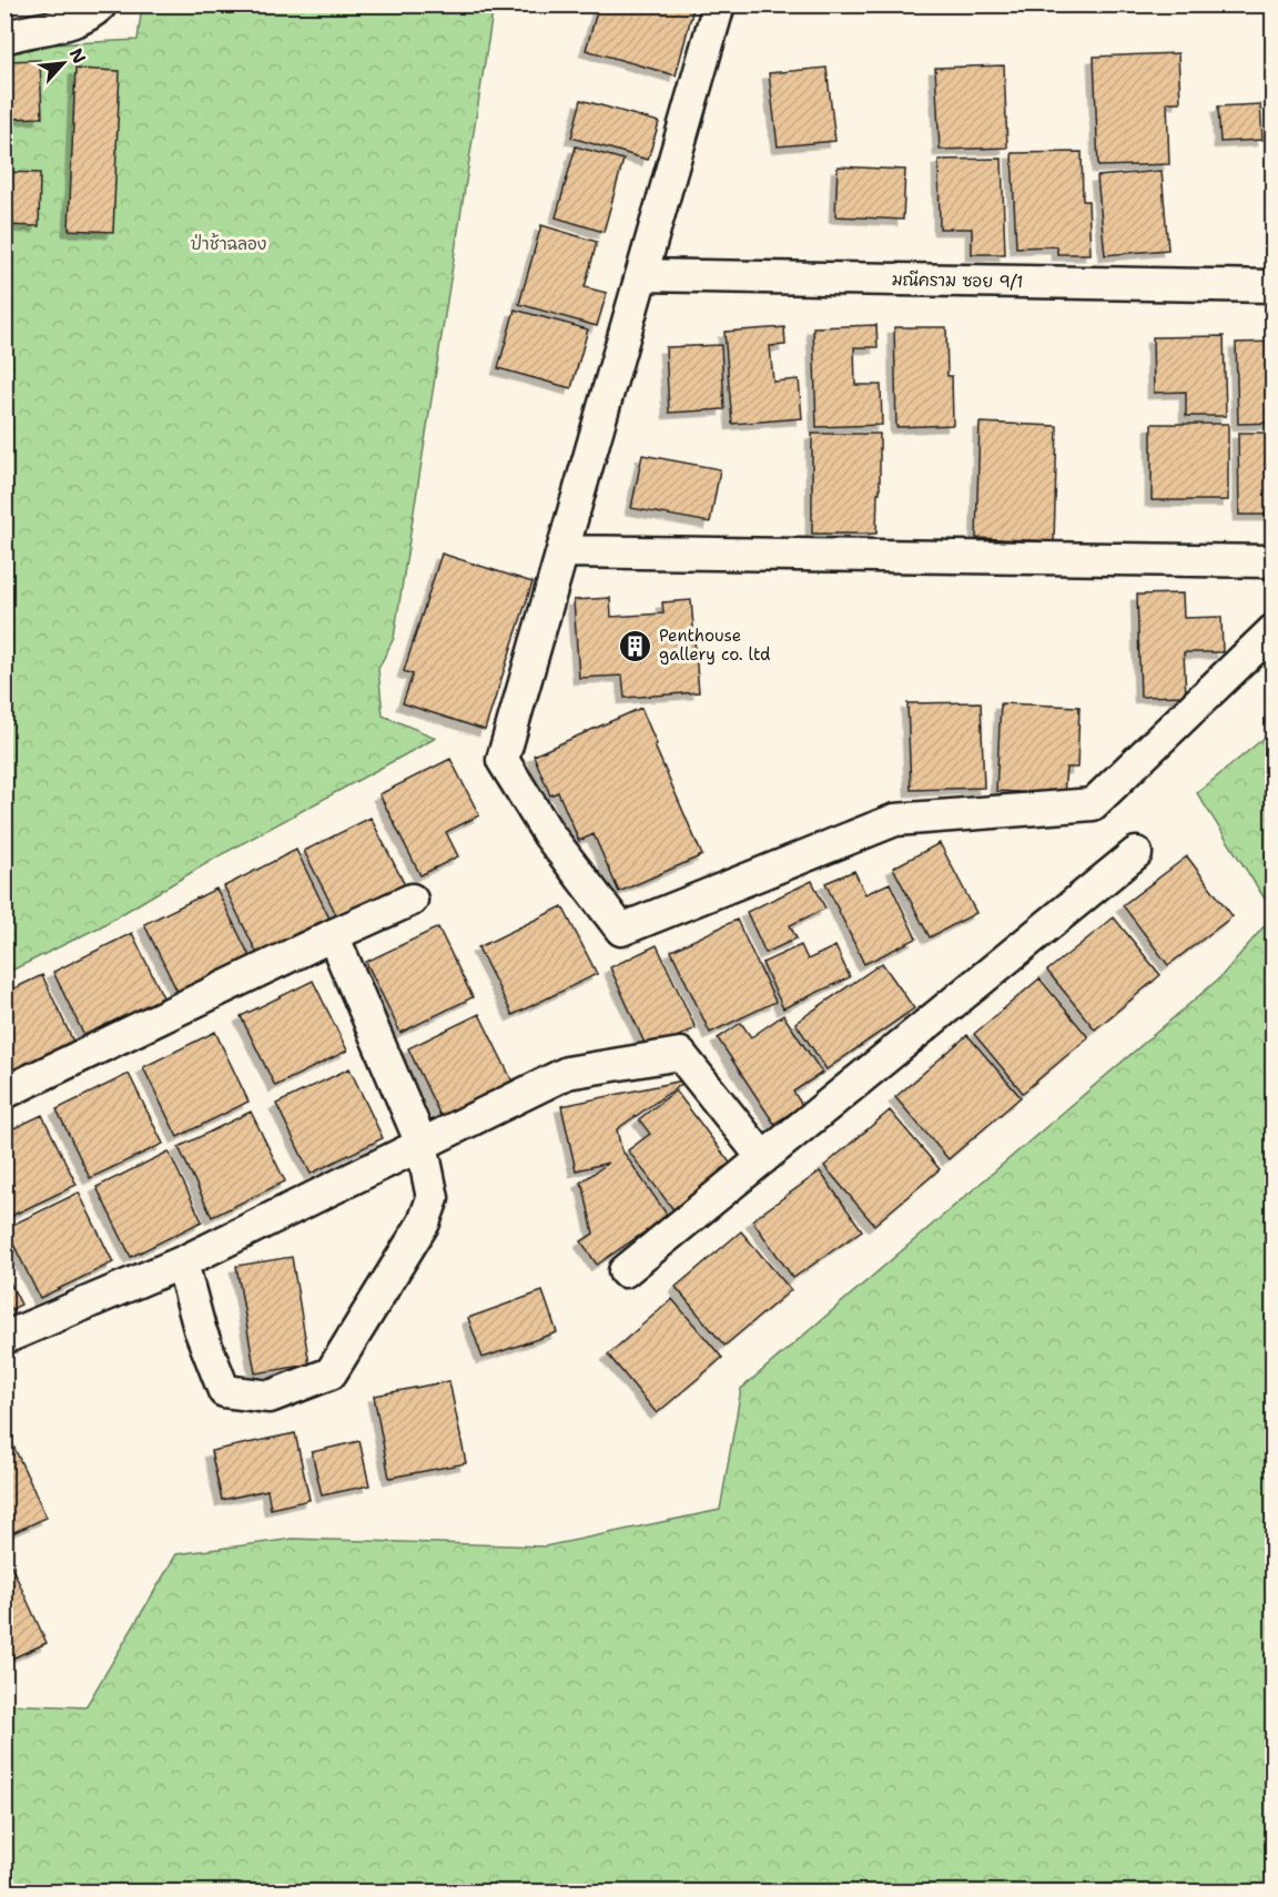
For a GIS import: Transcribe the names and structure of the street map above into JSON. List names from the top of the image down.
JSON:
{
  "streets": {
    "street": ["มณีคราม ซอย 9/1"]
  },
  "parks": ["ป่าช้าฉลอง"],
  "places": {
    "building": ["Penthouse gallery co. ltd"]
  },
  "north": "top right"
}
